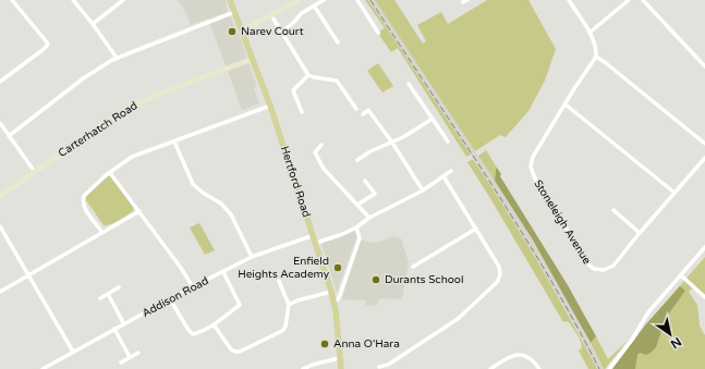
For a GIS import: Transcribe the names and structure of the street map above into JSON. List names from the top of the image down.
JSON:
{
  "streets": {
    "main road": ["Hertford Road"],
    "street": ["Carterhatch Road", "Stoneleigh Avenue", "Addison Road"]
  },
  "crossings": [
    ["Carterhatch Road", "Hertford Road"],
    ["Hertford Road", "Addison Road"]
  ],
  "places": [
    "Narev Court",
    "Enfield Heights Academy",
    "Durants School",
    "Anna O'Hara"
  ],
  "north": "bottom right"
}
